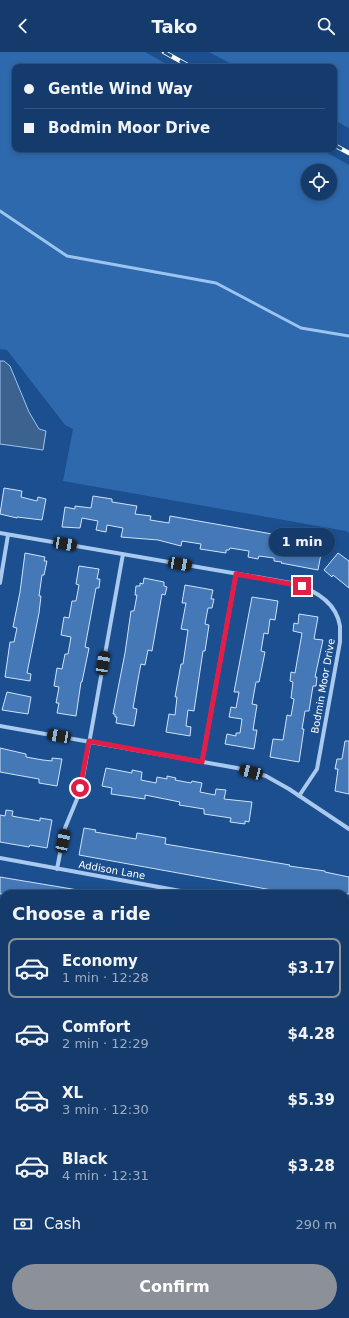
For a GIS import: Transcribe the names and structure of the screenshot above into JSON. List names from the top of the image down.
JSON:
{
  "streets": {
    "street": ["Bodmin Moor Drive", "Addison Lane"]
  },
  "page": {
    "header": "Tako",
    "banner": ["Gentle Wind Way", "Bodmin Moor Drive"],
    "bubble": "1 min",
    "heading": "Choose a ride",
    "list": [
      {
        "name": "Economy",
        "note": "1 min · 12:28",
        "value": "$3.17"
      },
      {
        "name": "Comfort",
        "note": "2 min · 12:29",
        "value": "$4.28"
      },
      {
        "name": "XL",
        "note": "3 min · 12:30",
        "value": "$5.39"
      },
      {
        "name": "Black",
        "note": "4 min · 12:31",
        "value": "$3.28"
      }
    ],
    "pay": ["Cash", "290 m"],
    "buttons": "Confirm"
  }
}
